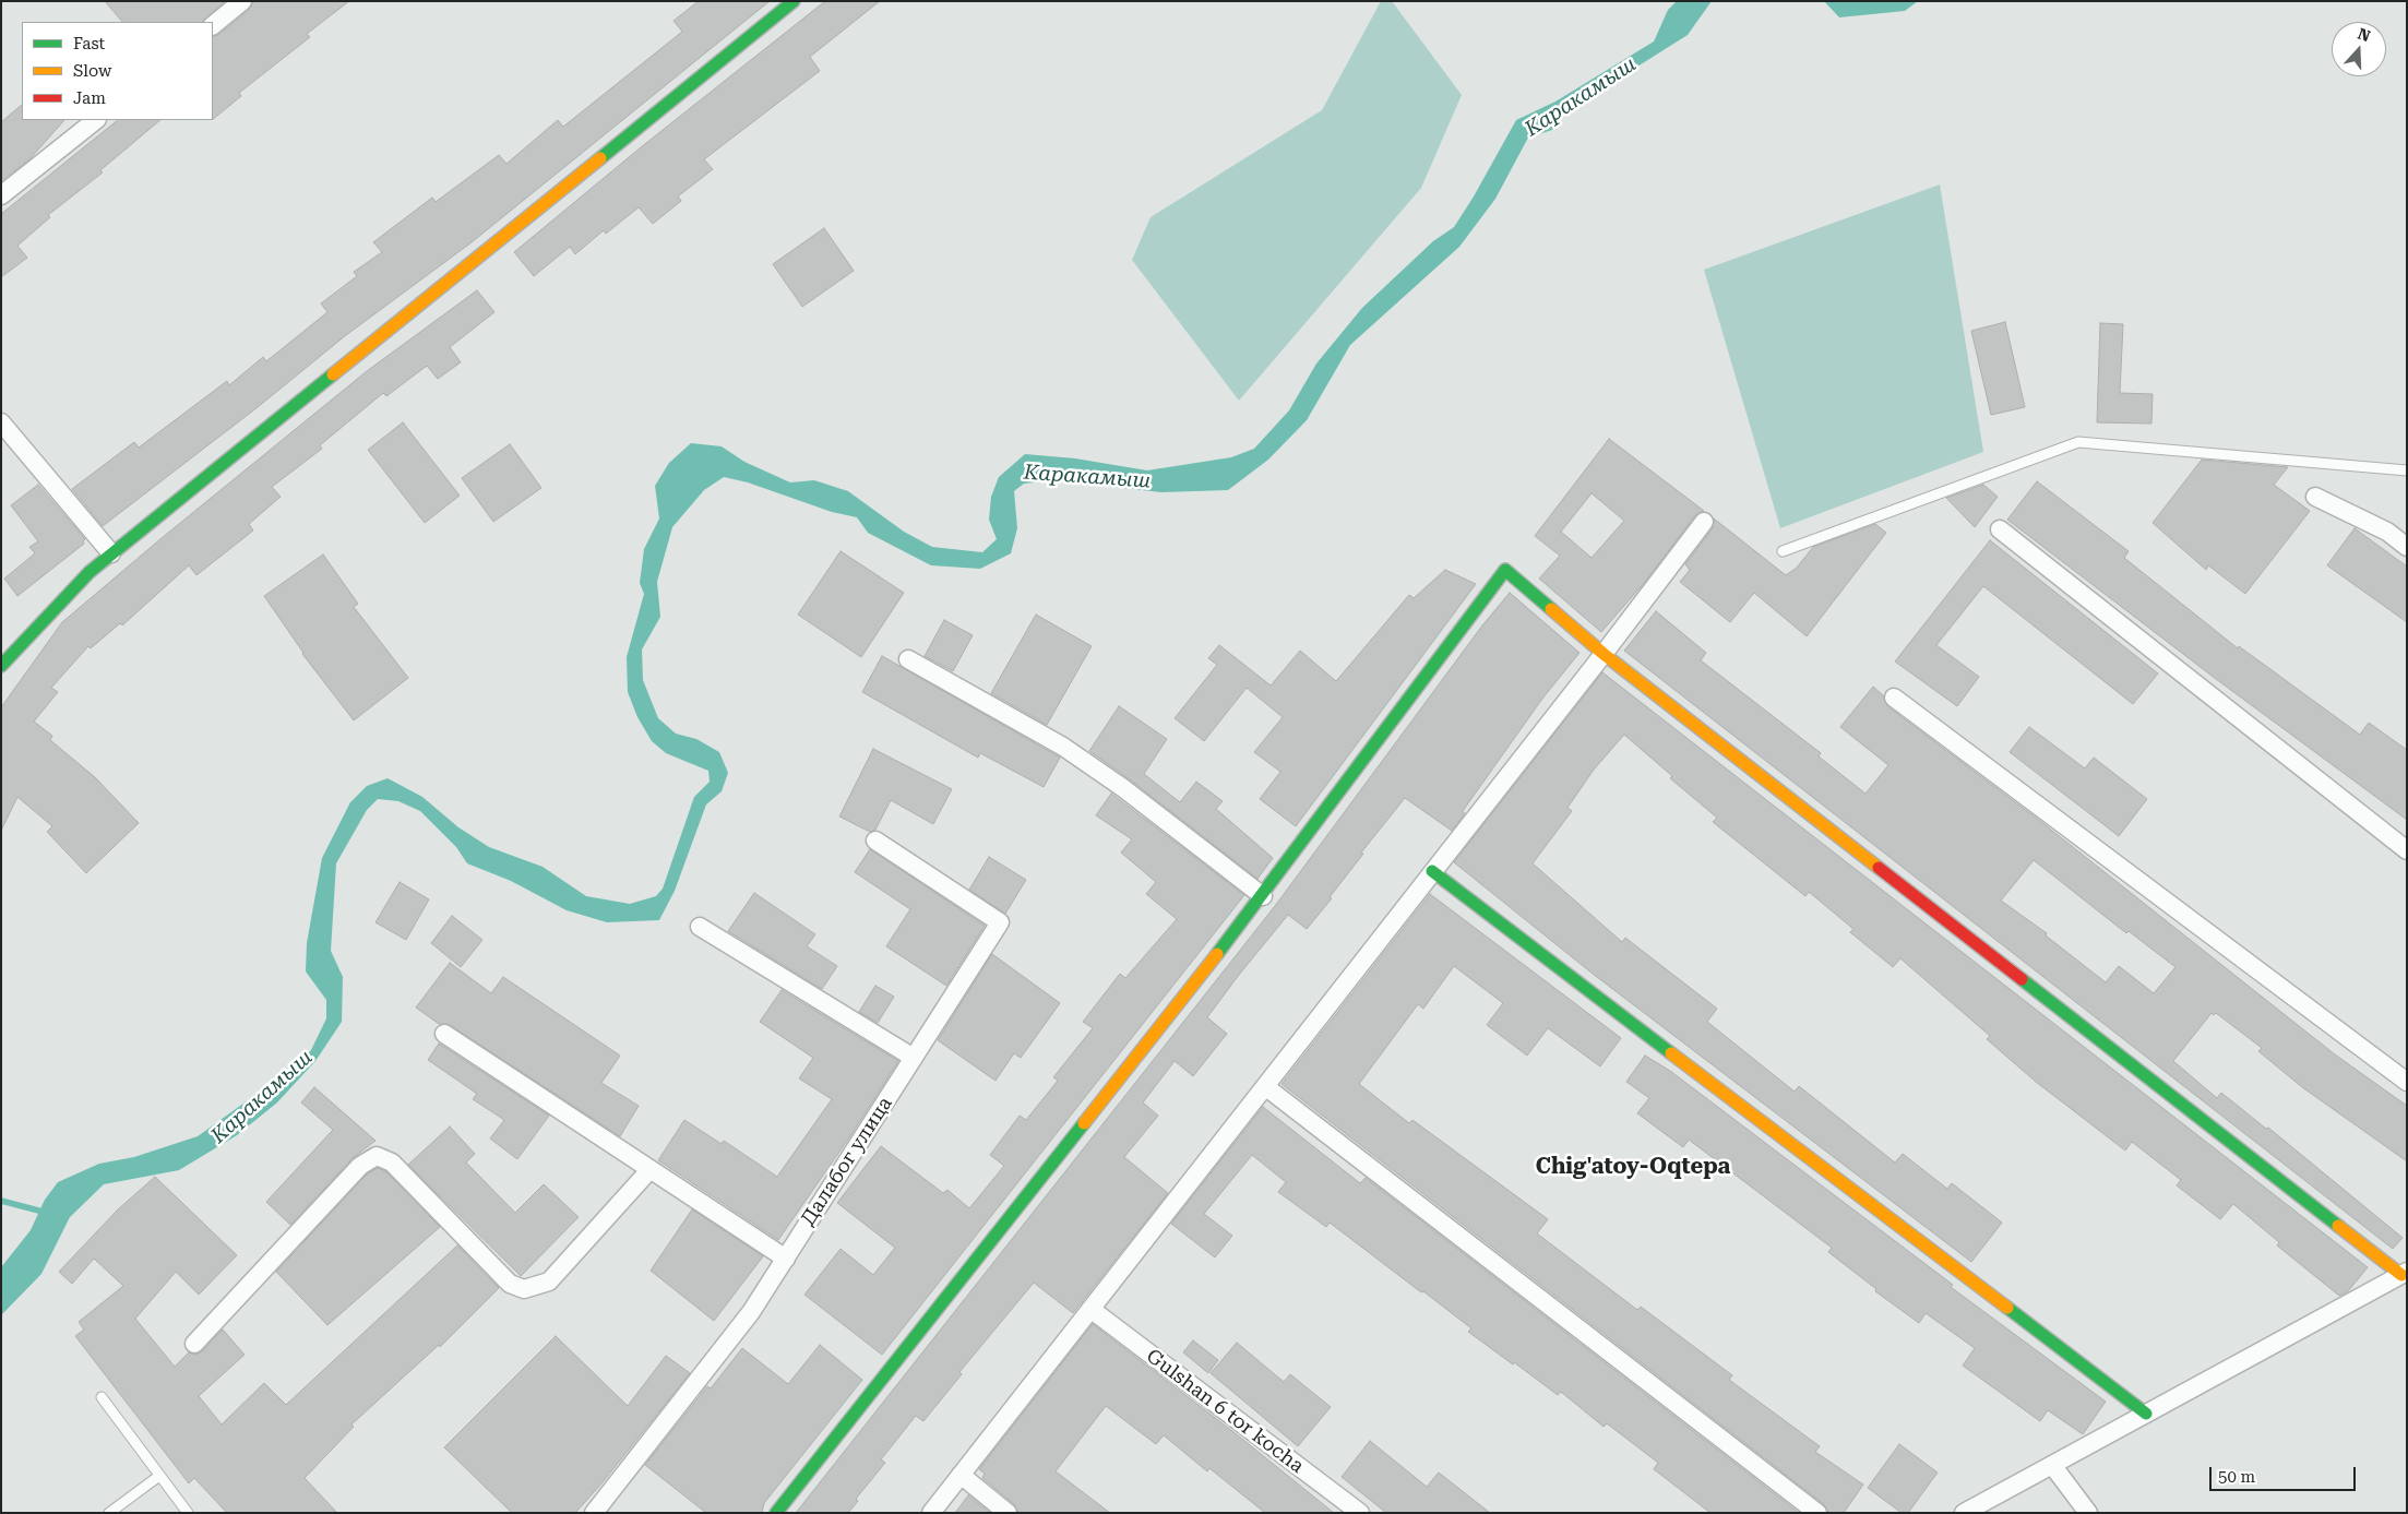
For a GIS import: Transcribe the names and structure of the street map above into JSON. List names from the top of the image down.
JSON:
{
  "streets": {
    "street": ["Далабог улица", "Gulshan 6 tor kocha"]
  },
  "districts": ["Chig'atoy-Oqtepa"],
  "water": ["Каракамыш"],
  "legend": ["Fast", "Slow", "Jam"],
  "scale_bar": "50 m",
  "north": "top"
}
